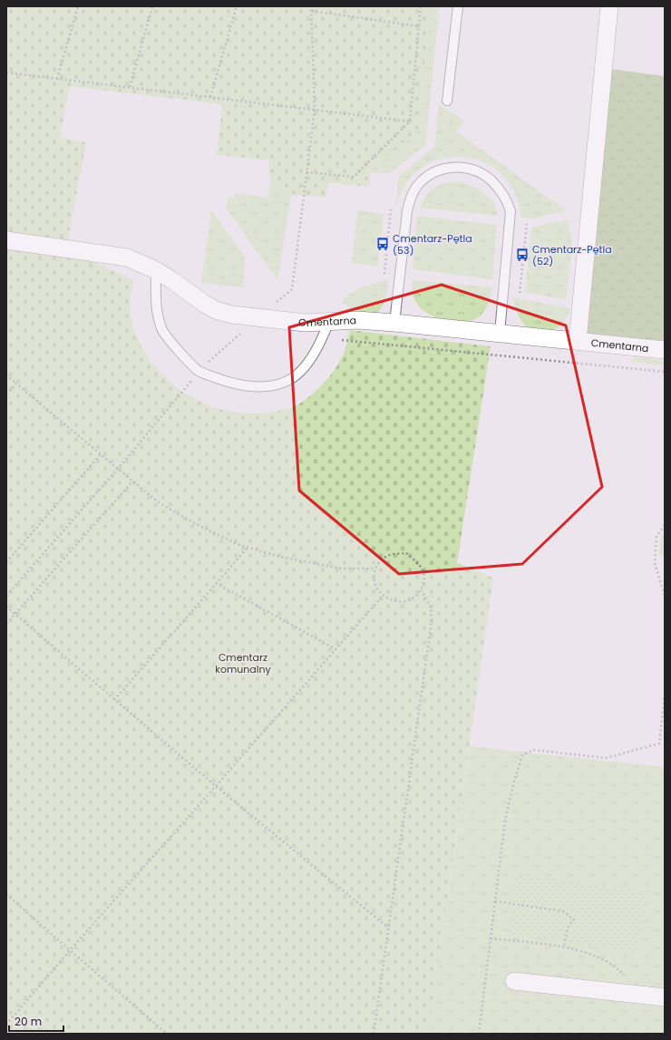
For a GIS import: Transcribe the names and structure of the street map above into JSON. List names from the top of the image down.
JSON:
{
  "streets": {
    "street": ["Cmentarna"]
  },
  "parks": ["Cmentarz komunalny"],
  "places": {
    "bus stop": ["Cmentarz-Pętla (53)", "Cmentarz-Pętla (52)"]
  },
  "scale_bar": "20 m"
}
